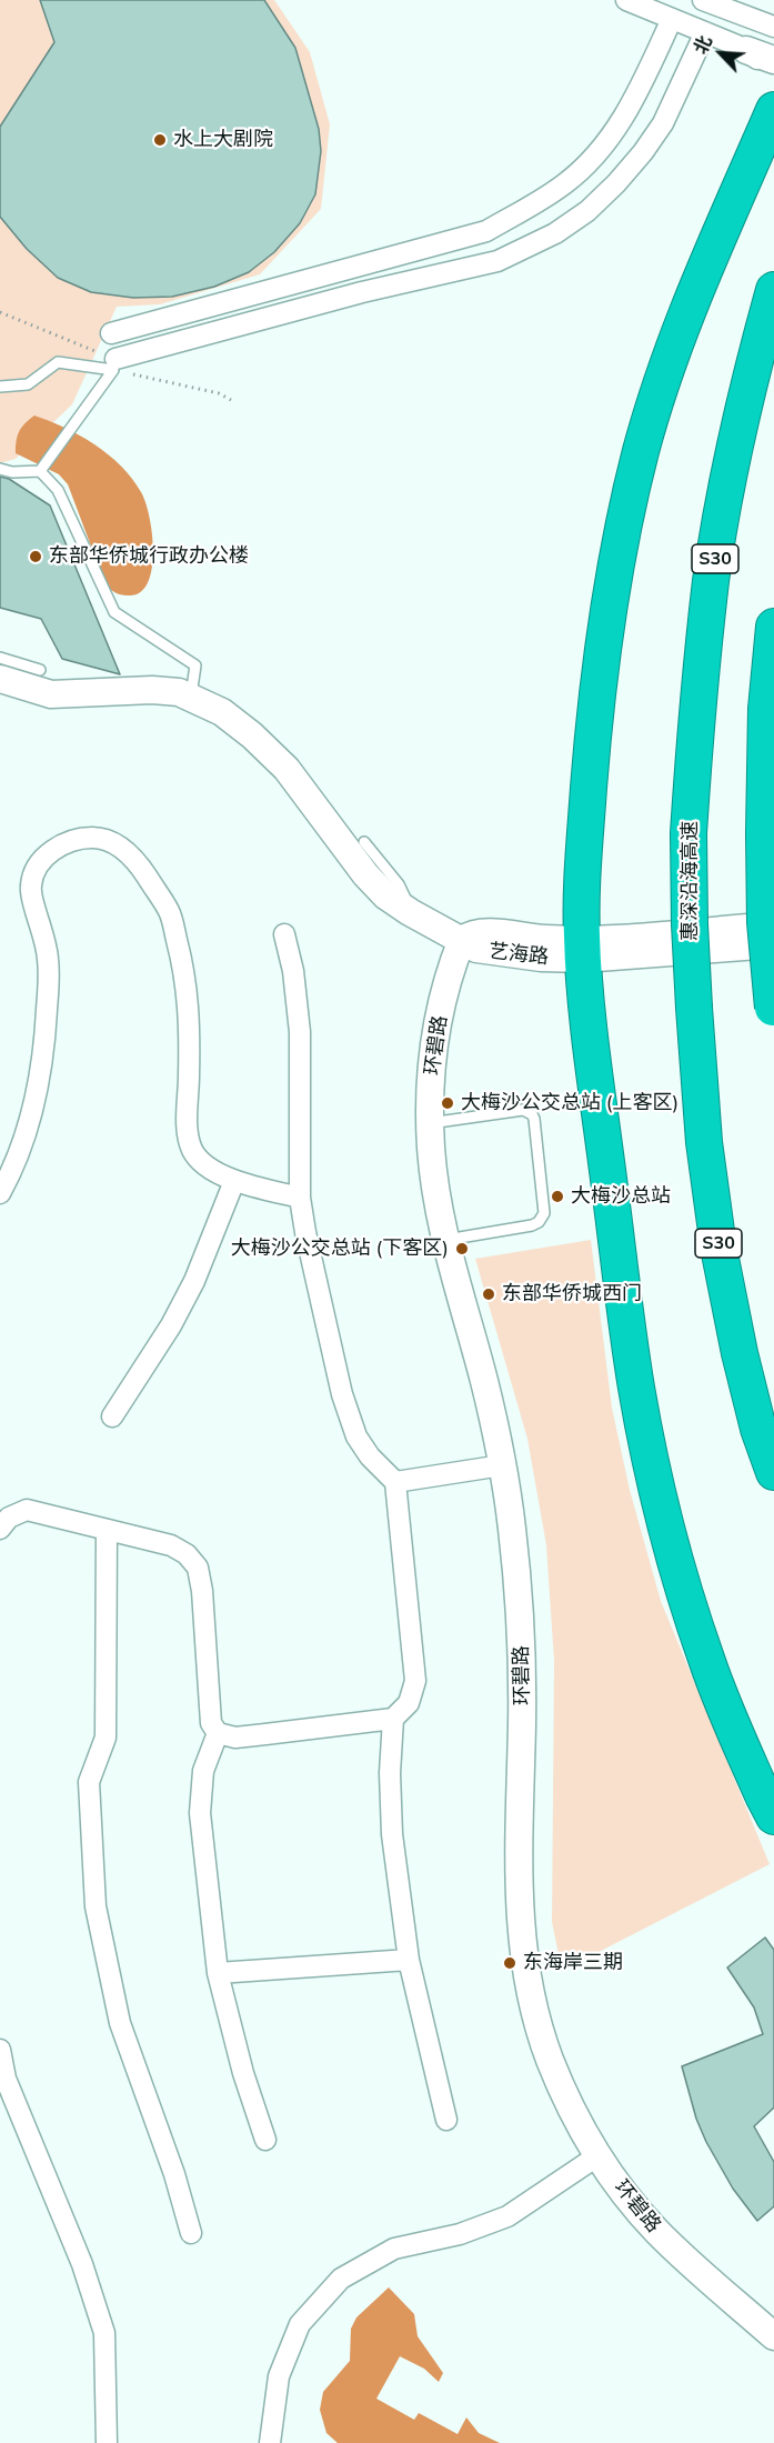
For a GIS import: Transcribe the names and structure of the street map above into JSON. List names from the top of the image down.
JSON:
{
  "streets": {
    "highway": ["S30", "惠深沿海高速"],
    "street": ["艺海路", "环碧路"]
  },
  "crossings": [
    ["艺海路", "环碧路"]
  ],
  "places": [
    "水上大剧院",
    "东部华侨城行政办公楼",
    "大梅沙公交总站 (上客区)",
    "大梅沙总站",
    "大梅沙公交总站 (下客区)",
    "东部华侨城西门",
    "东海岸三期"
  ],
  "north": "top left"
}
